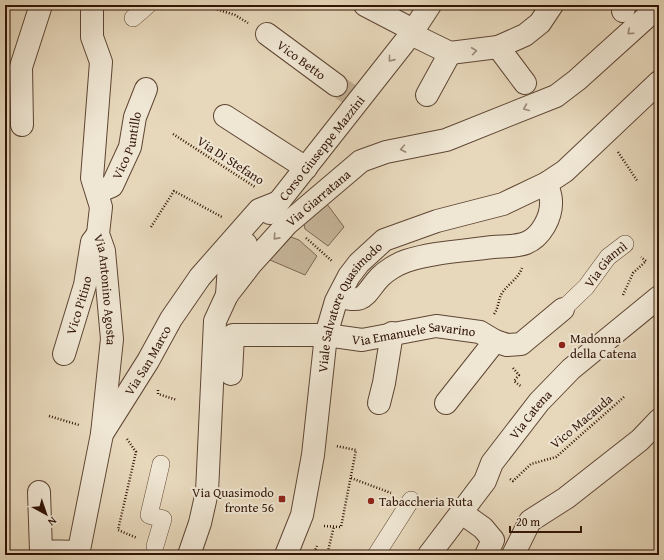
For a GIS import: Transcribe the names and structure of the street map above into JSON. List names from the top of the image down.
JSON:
{
  "streets": {
    "street": [
      "Vico Betto",
      "Vico Puntillo",
      "Corso Giuseppe Mazzini",
      "Via Giarratana",
      "Via Giannì",
      "Via Antonino Agosta",
      "Vico Pitino",
      "Viale Salvatore Quasimodo",
      "Via Emanuele Savarino",
      "Via San Marco",
      "Via Catena"
    ],
    "path": ["Via Di Stefano", "Vico Macauda"]
  },
  "crossings": [
    ["Vico Betto", "Corso Giuseppe Mazzini"],
    ["Vico Puntillo", "Via Antonino Agosta"],
    ["Corso Giuseppe Mazzini", "Via Di Stefano"],
    ["Corso Giuseppe Mazzini", "Via Giarratana"],
    ["Corso Giuseppe Mazzini", "Via San Marco"],
    ["Via Di Stefano", "Via San Marco"],
    ["Via Giannì", "Via Emanuele Savarino"],
    ["Via Antonino Agosta", "Vico Pitino"],
    ["Via Antonino Agosta", "Via San Marco"],
    ["Viale Salvatore Quasimodo", "Via Emanuele Savarino"],
    ["Via Emanuele Savarino", "Via Catena"],
    ["Via Catena", "Vico Macauda"]
  ],
  "one_way": ["Via Giarratana"],
  "places": {
    "other": ["Madonna della Catena", "Tabaccheria Ruta"],
    "transit": ["Via Quasimodo fronte 56"]
  },
  "scale_bar": "20 m",
  "north": "bottom right"
}
